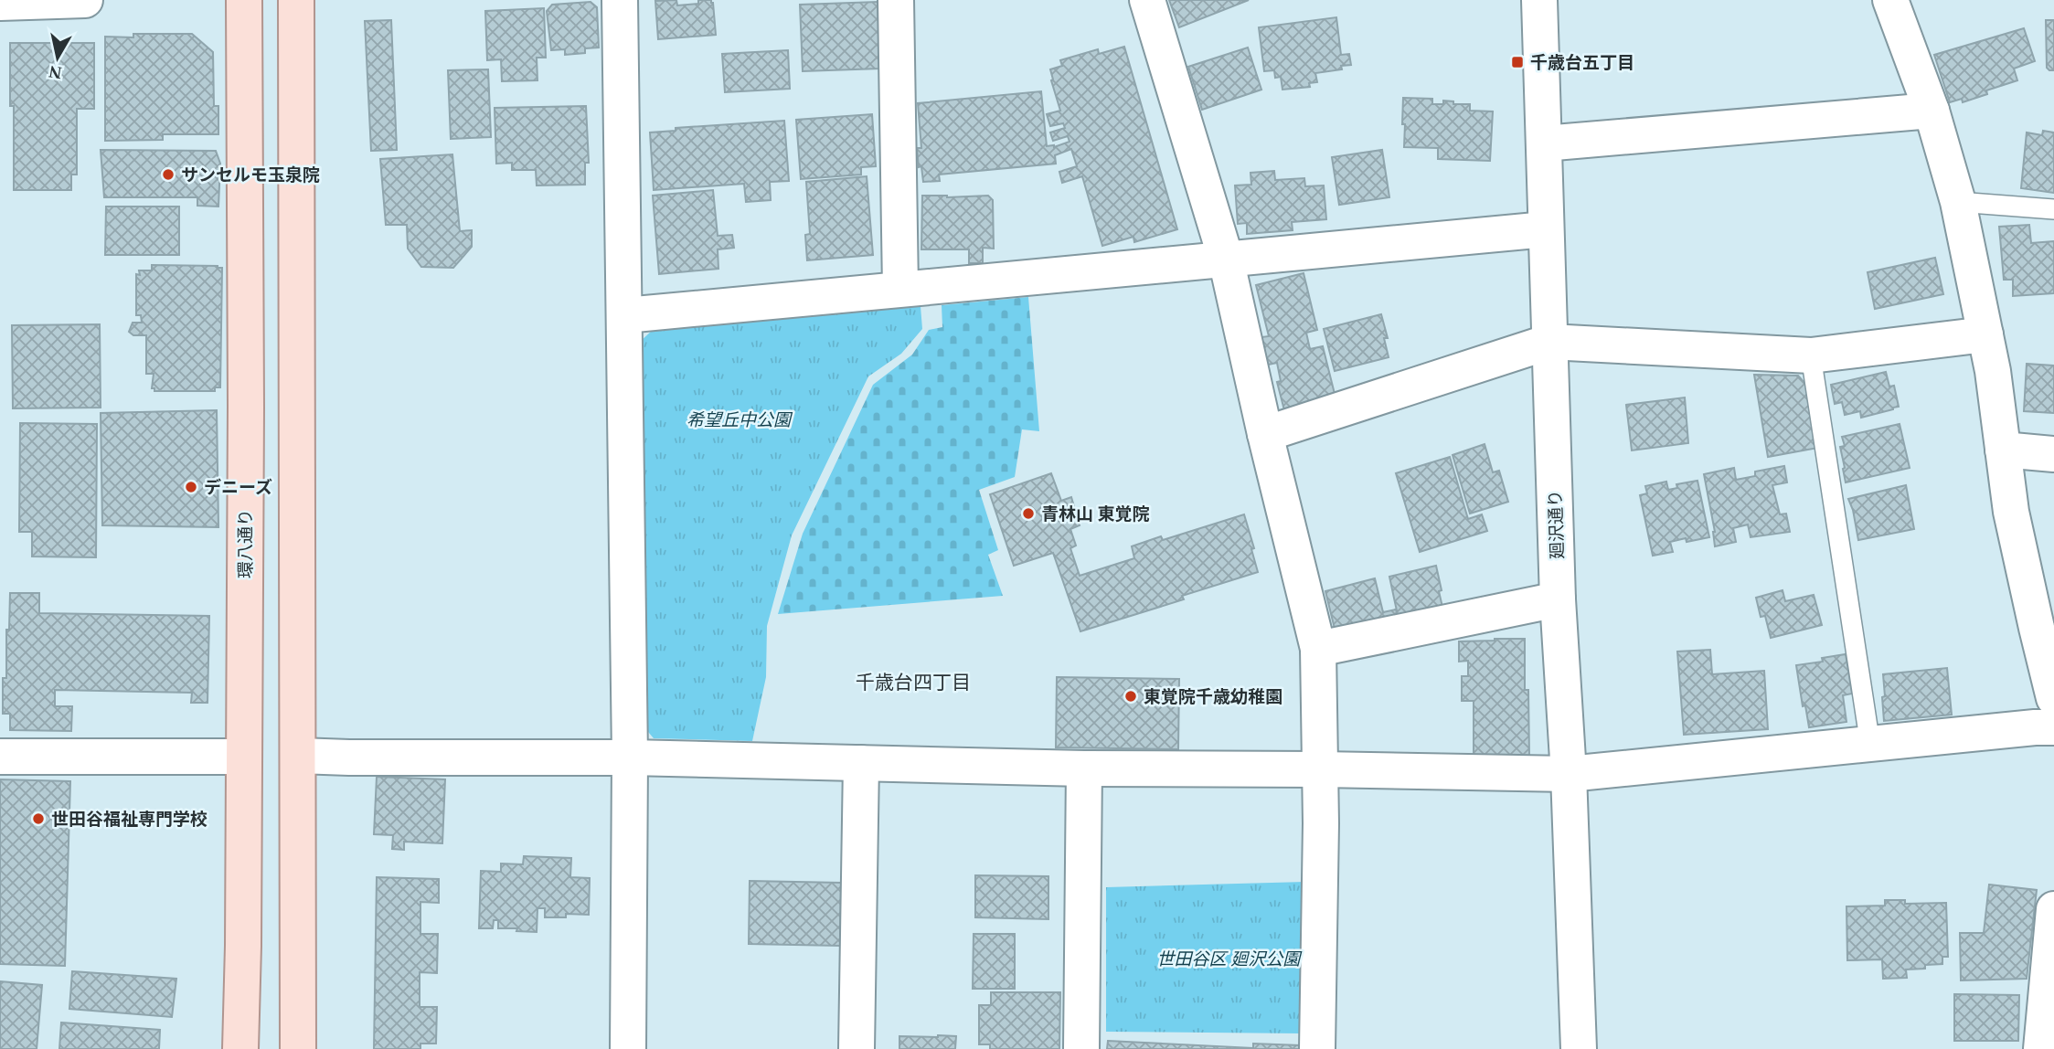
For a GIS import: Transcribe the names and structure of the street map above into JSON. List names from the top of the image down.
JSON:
{
  "streets": {
    "main road": ["環八通り"],
    "street": ["廻沢通り"]
  },
  "districts": ["千歳台四丁目"],
  "parks": ["希望丘中公園", "世田谷区 廻沢公園"],
  "places": {
    "transit": ["千歳台五丁目"],
    "other": [
      "サンセルモ玉泉院",
      "デニーズ",
      "青林山 東覚院",
      "東覚院千歳幼稚園",
      "世田谷福祉専門学校"
    ]
  },
  "north": "bottom"
}
